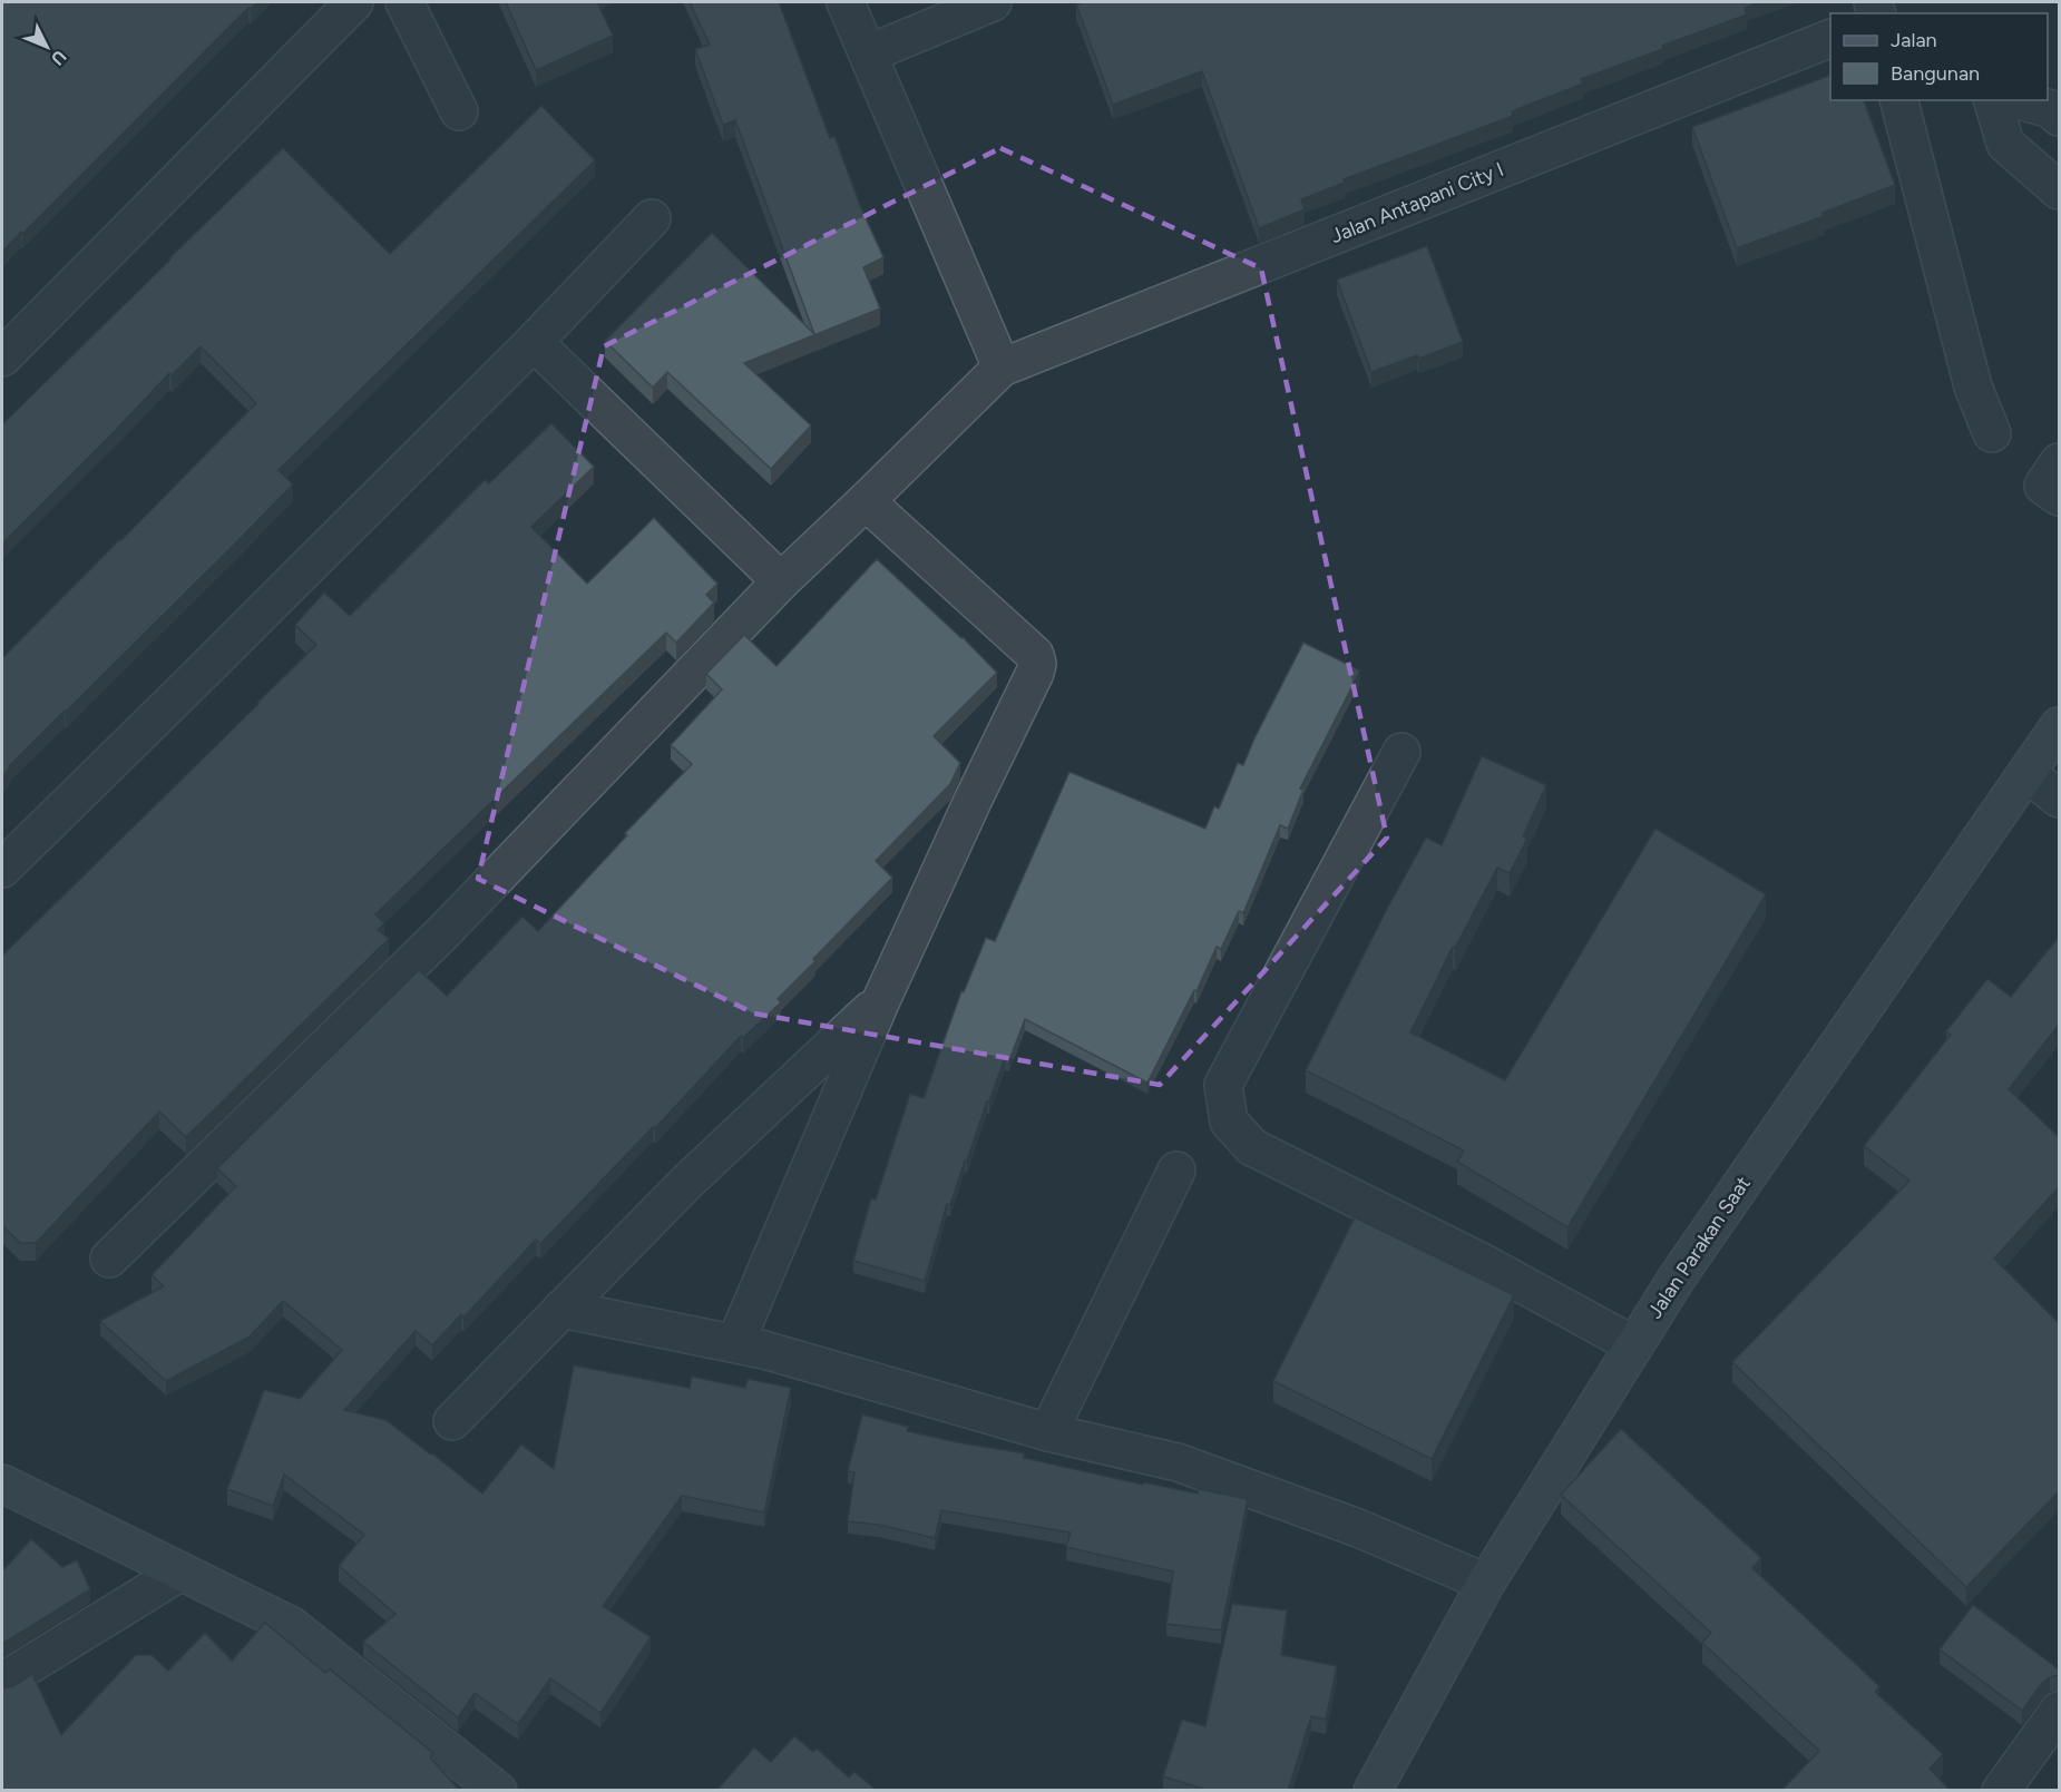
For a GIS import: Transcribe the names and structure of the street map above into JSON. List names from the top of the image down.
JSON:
{
  "streets": {
    "street": ["Jalan Antapani City I", "Jalan Parakan Saat"]
  },
  "legend": ["Jalan", "Bangunan"],
  "north": "bottom right"
}
